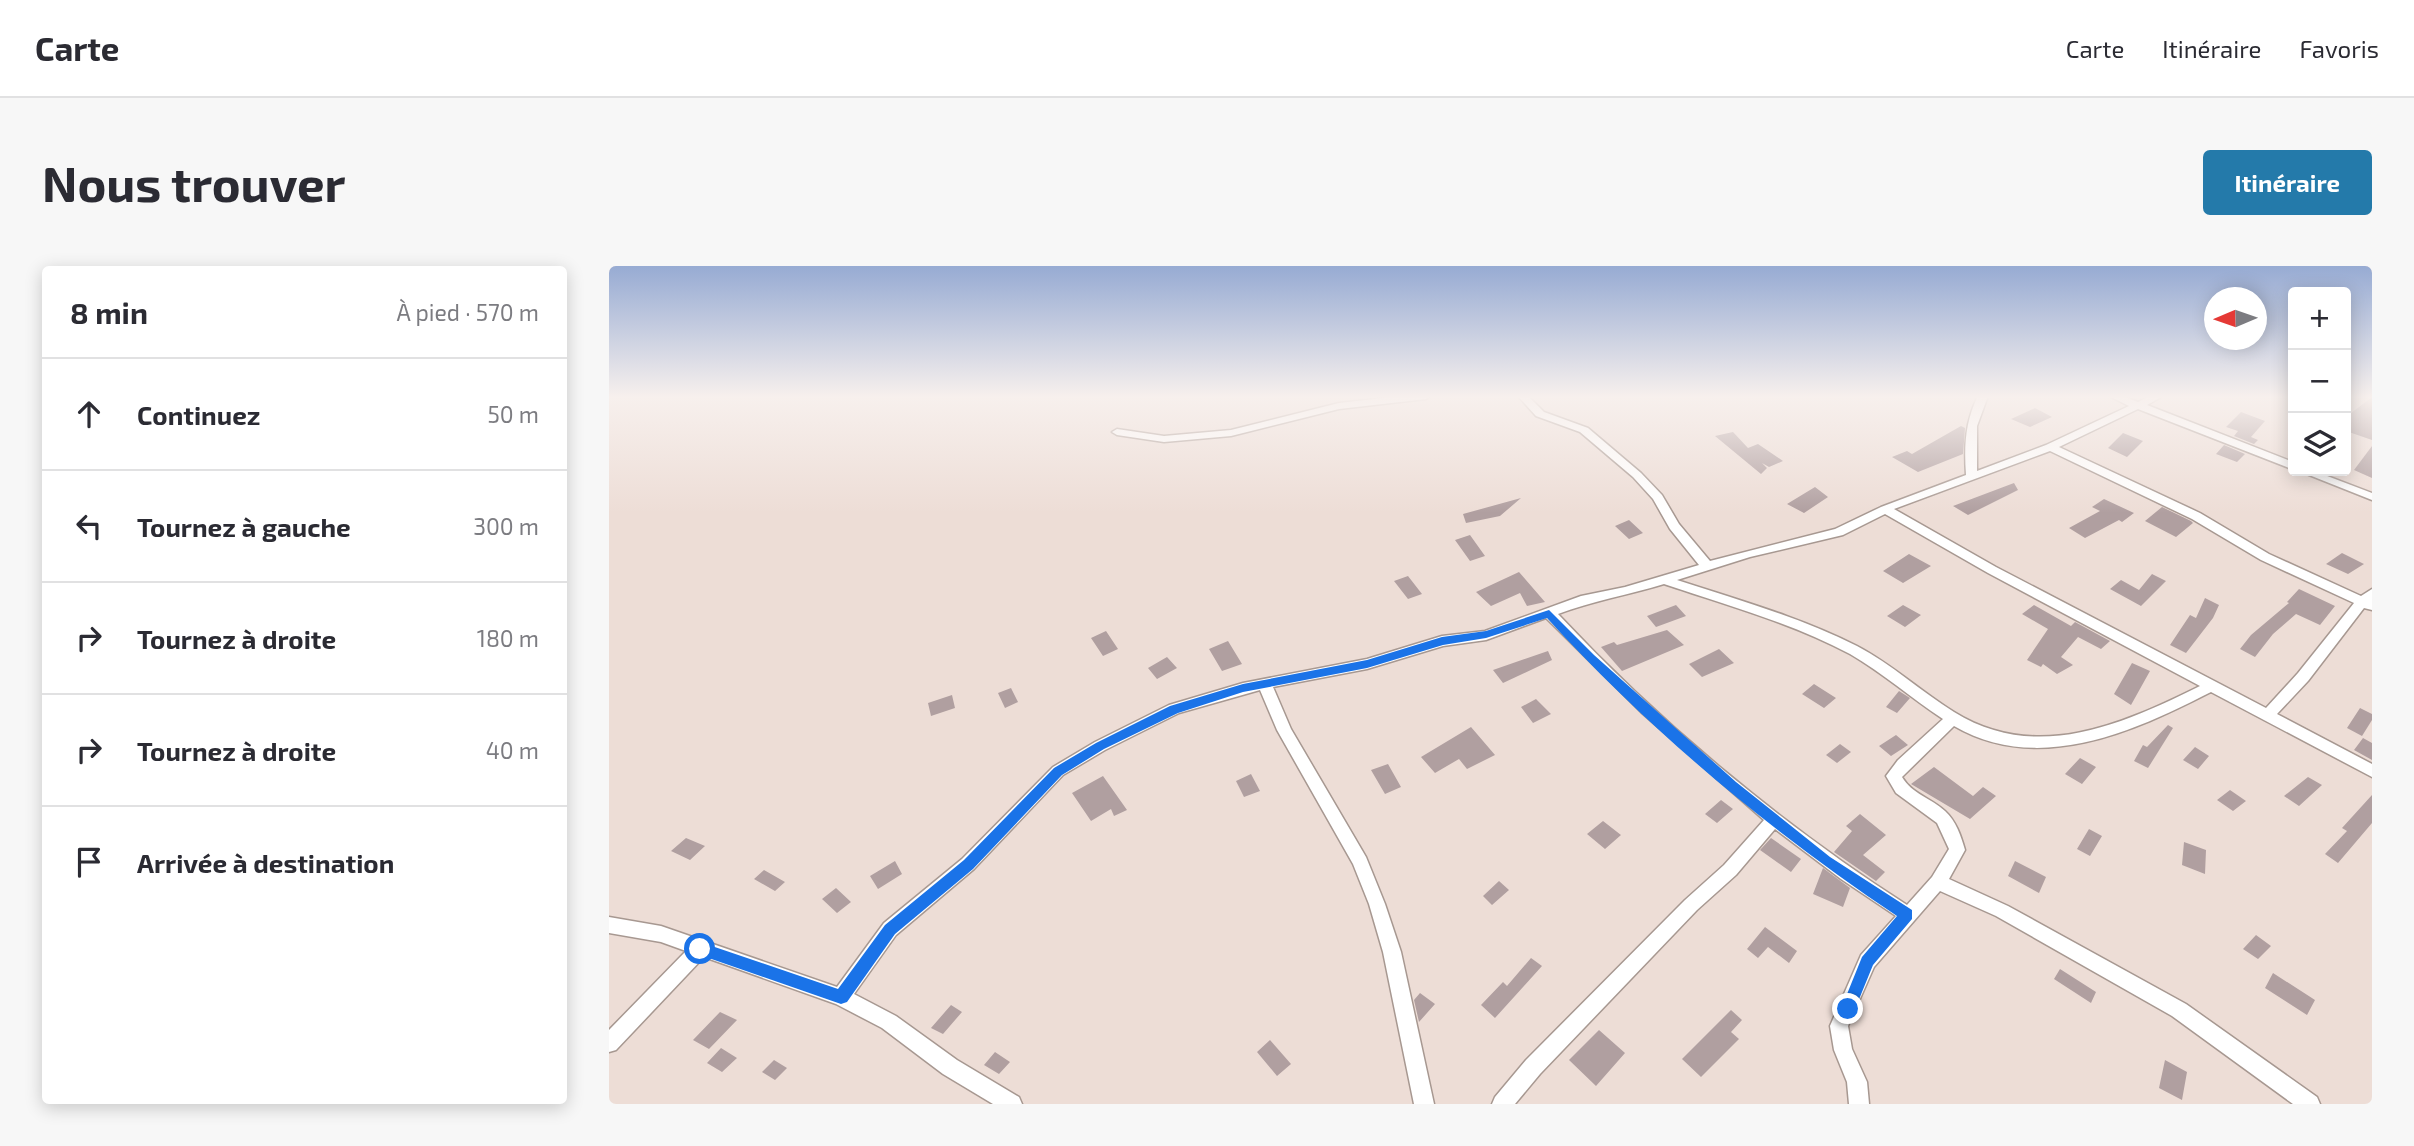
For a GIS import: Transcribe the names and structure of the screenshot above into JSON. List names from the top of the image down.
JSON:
{
  "north": "left",
  "page": {
    "header": "Carte",
    "nav": ["Carte", "Itinéraire", "Favoris"],
    "buttons": "Itinéraire",
    "title": "Nous trouver",
    "heading": ["8 min", "À pied · 570 m"],
    "map_buttons": ["+", "−"],
    "list": [
      ["Continuez", "50 m"],
      ["Tournez à gauche", "300 m"],
      ["Tournez à droite", "180 m"],
      ["Tournez à droite", "40 m"],
      "Arrivée à destination"
    ]
  }
}
